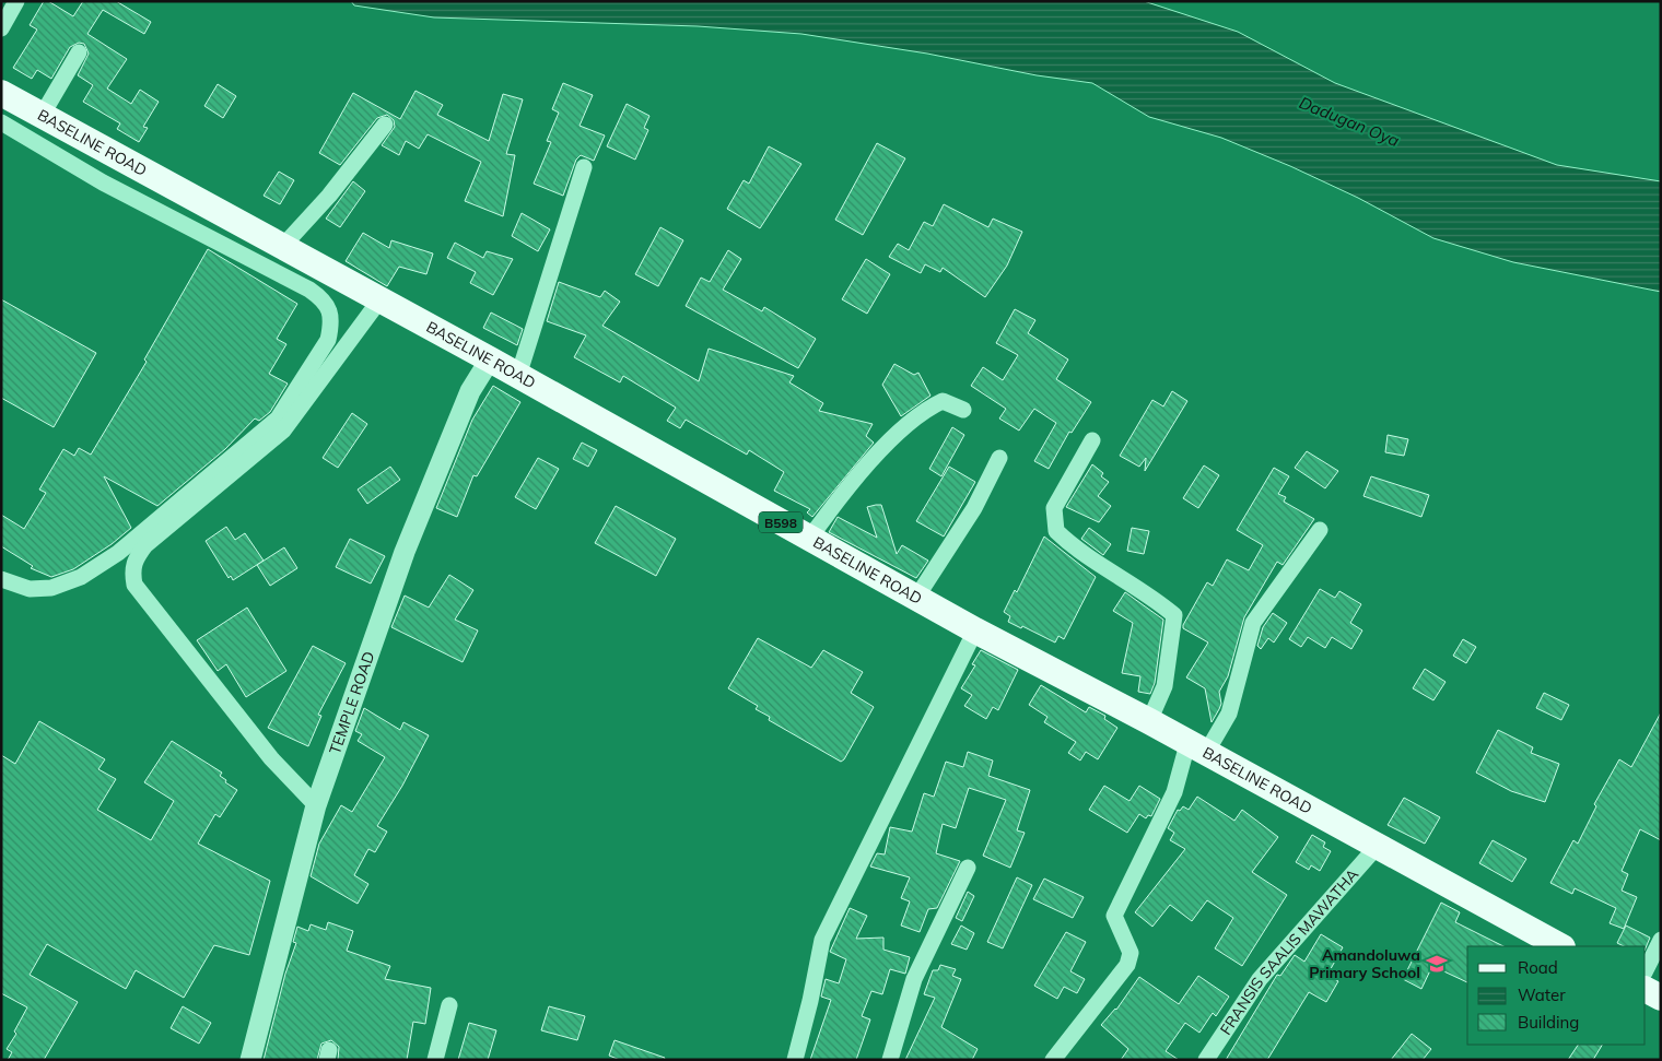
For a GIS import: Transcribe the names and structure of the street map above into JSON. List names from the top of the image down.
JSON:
{
  "streets": {
    "main road": ["BASELINE ROAD", "B598"],
    "street": ["TEMPLE ROAD", "FRANSIS SAALIS MAWATHA"]
  },
  "crossings": [
    ["BASELINE ROAD", "TEMPLE ROAD"],
    ["BASELINE ROAD", "FRANSIS SAALIS MAWATHA"]
  ],
  "water": ["Dadugan Oya"],
  "places": {
    "school or university": ["Amandoluwa Primary School"]
  },
  "legend": ["Road", "Water", "Building"]
}
